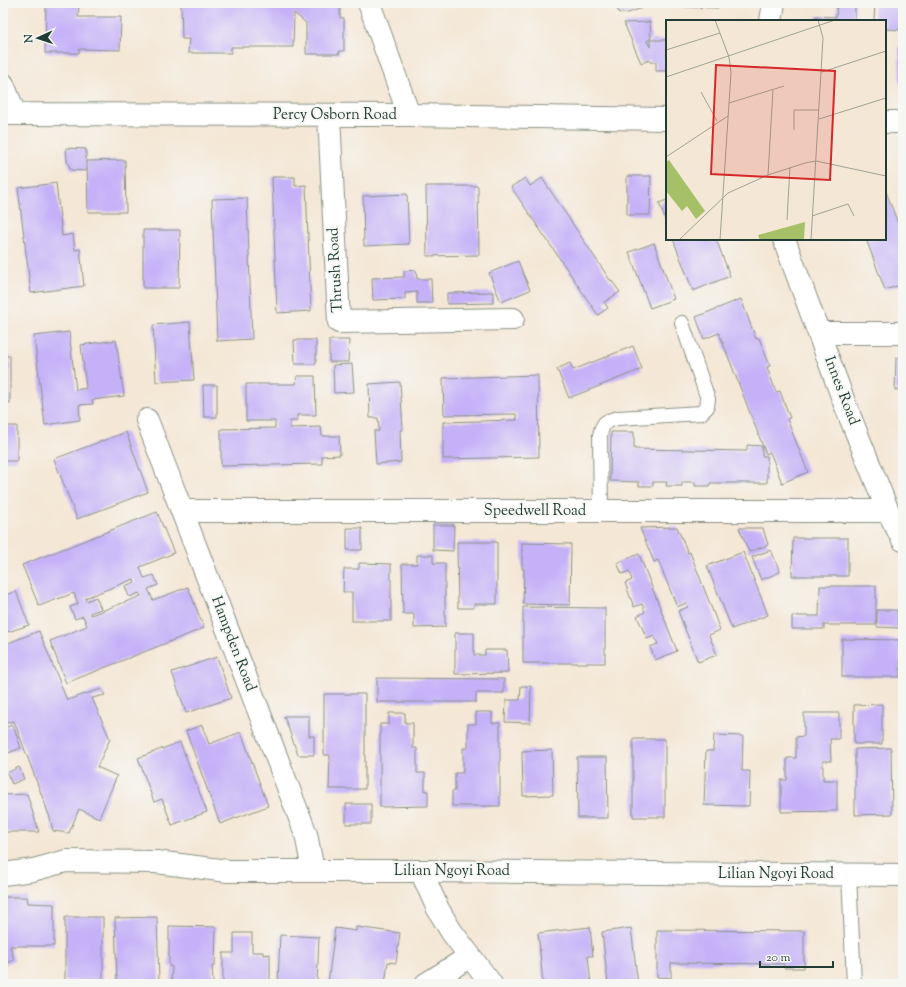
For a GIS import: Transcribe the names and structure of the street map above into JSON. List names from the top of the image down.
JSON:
{
  "streets": {
    "street": [
      "Percy Osborn Road",
      "Thrush Road",
      "Innes Road",
      "Speedwell Road",
      "Hampden Road",
      "Lilian Ngoyi Road"
    ]
  },
  "crossings": [
    ["Percy Osborn Road", "Thrush Road"],
    ["Innes Road", "Speedwell Road"],
    ["Speedwell Road", "Hampden Road"],
    ["Hampden Road", "Lilian Ngoyi Road"]
  ],
  "scale_bar": "20 m",
  "north": "left"
}
